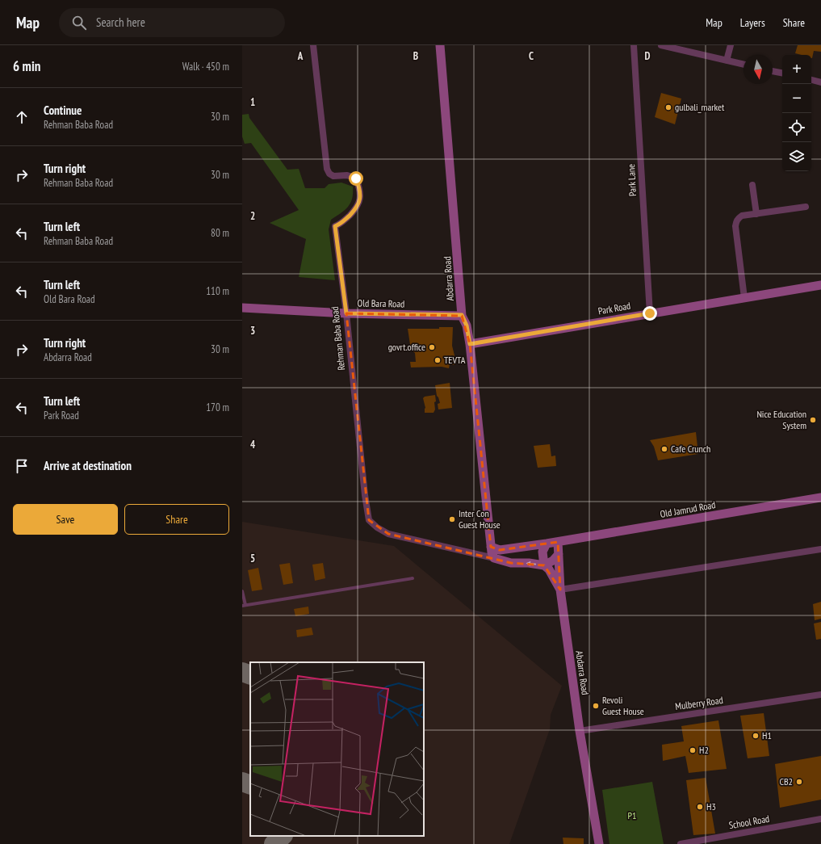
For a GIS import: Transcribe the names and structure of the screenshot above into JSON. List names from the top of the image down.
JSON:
{
  "streets": {
    "street": [
      "Park Lane",
      "Abdarra Road",
      "Old Bara Road",
      "Park Road",
      "Rehman Baba Road",
      "Old Jamrud Road",
      "Mulberry Road",
      "School Road"
    ]
  },
  "crossings": [
    ["Park Lane", "Park Road"],
    ["Abdarra Road", "Old Bara Road"],
    ["Abdarra Road", "Park Road"],
    ["Abdarra Road", "Old Jamrud Road"],
    ["Abdarra Road", "Mulberry Road"],
    ["Old Bara Road", "Rehman Baba Road"]
  ],
  "parks": ["P1"],
  "places": [
    "gulbali_market",
    "govrt.office",
    "TEVTA",
    "Nice Education System",
    "Cafe Crunch",
    "Inter Con Guest House",
    "Revoli Guest House",
    "H1",
    "H2",
    "CB2",
    "H3"
  ],
  "north": "bottom",
  "page": {
    "header": "Map",
    "search": "Search here",
    "nav": ["Map", "Layers", "Share"],
    "heading": ["6 min", "Walk · 450 m"],
    "map_buttons": ["+", "−"],
    "list": [
      ["Continue", "Rehman Baba Road", "30 m"],
      ["Turn right", "Rehman Baba Road", "30 m"],
      ["Turn left", "Rehman Baba Road", "80 m"],
      ["Turn left", "Old Bara Road", "110 m"],
      ["Turn right", "Abdarra Road", "30 m"],
      ["Turn left", "Park Road", "170 m"],
      "Arrive at destination"
    ],
    "buttons": ["Save", "Share"]
  },
  "grid": {
    "columns": [
      "A",
      "B",
      "C",
      "D"
    ],
    "rows": [
      "1",
      "2",
      "3",
      "4",
      "5"
    ]
  }
}
